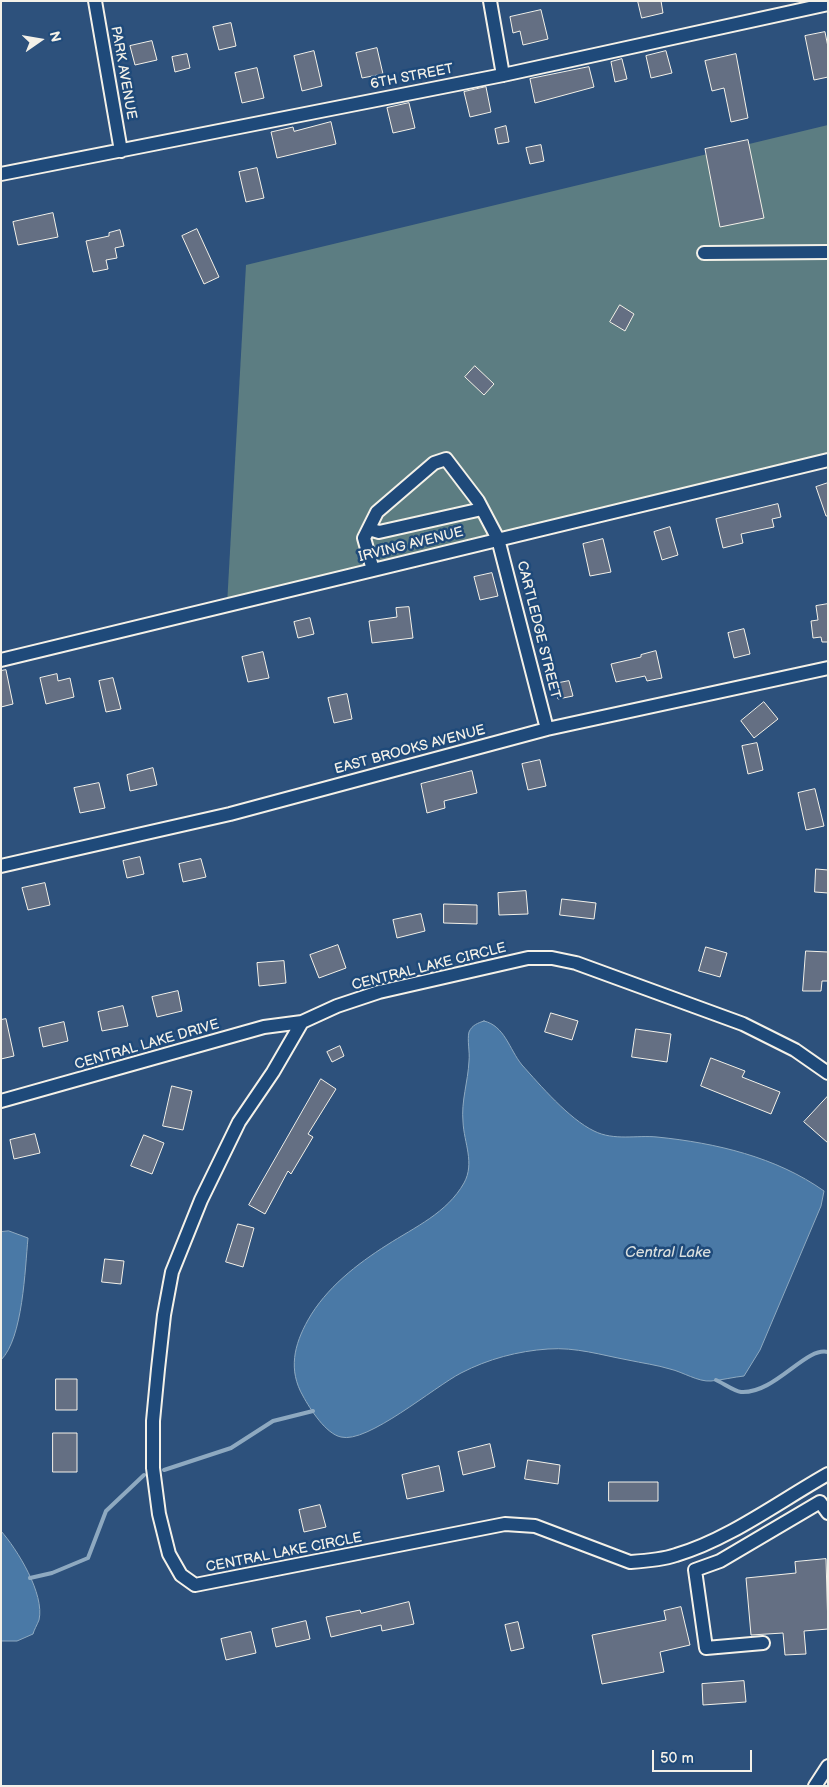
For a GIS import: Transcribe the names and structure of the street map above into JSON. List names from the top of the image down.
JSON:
{
  "streets": {
    "street": [
      "PARK AVENUE",
      "6TH STREET",
      "IRVING AVENUE",
      "CARTLEDGE STREET",
      "EAST BROOKS AVENUE",
      "CENTRAL LAKE CIRCLE",
      "CENTRAL LAKE DRIVE"
    ]
  },
  "crossings": [
    ["PARK AVENUE", "6TH STREET"],
    ["IRVING AVENUE", "CARTLEDGE STREET"],
    ["CARTLEDGE STREET", "EAST BROOKS AVENUE"],
    ["CENTRAL LAKE CIRCLE", "CENTRAL LAKE DRIVE"]
  ],
  "water": ["Central Lake"],
  "scale_bar": "50 m",
  "north": "right"
}
